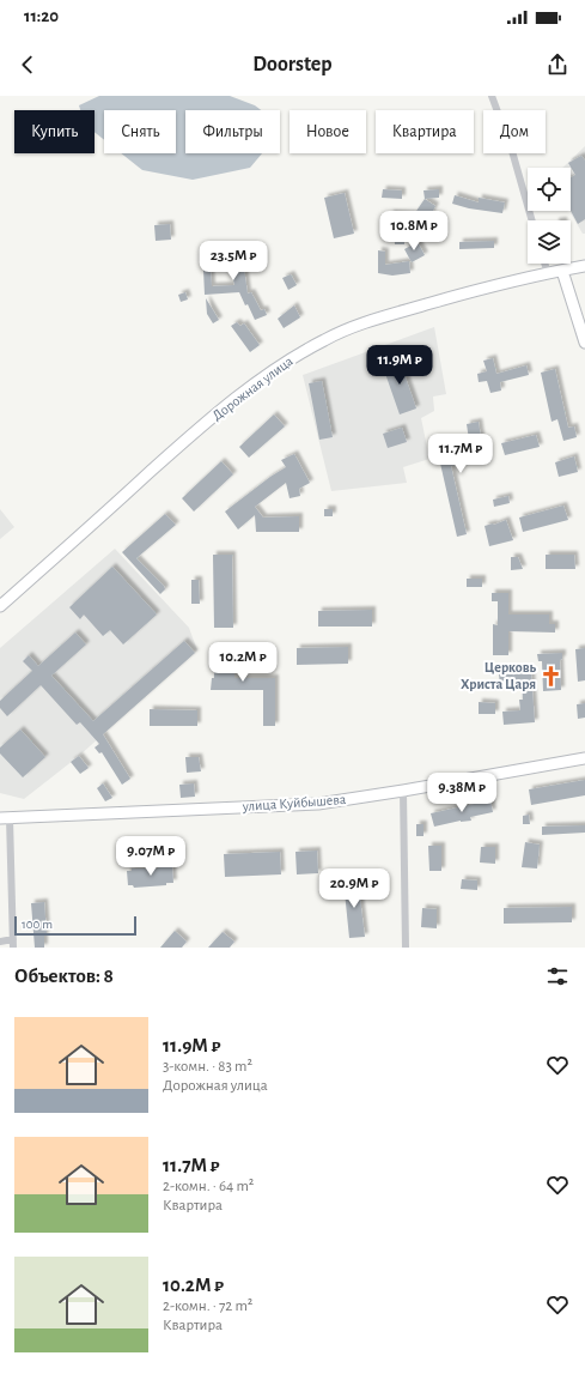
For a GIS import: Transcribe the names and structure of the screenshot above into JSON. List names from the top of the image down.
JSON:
{
  "streets": {
    "street": ["Дорожная улица", "улица Куйбышева"]
  },
  "places": {
    "church": ["Церковь Христа Царя"]
  },
  "scale_bar": "100 m",
  "page": {
    "status": "11:20",
    "header": "Doorstep",
    "chip": [
      "Купить",
      "Снять",
      "Фильтры",
      "Новое",
      "Квартира",
      "Дом"
    ],
    "price": [
      "10.8M ₽",
      "23.5M ₽",
      "11.9M ₽",
      "11.7M ₽",
      "10.2M ₽",
      "9.38M ₽",
      "9.07M ₽",
      "20.9M ₽"
    ],
    "scale": "100 m",
    "heading": "Объектов: 8",
    "list": [
      {
        "name": "11.9M ₽",
        "note": "3-комн. · 83 m² · Дорожная улица"
      },
      {
        "name": "11.7M ₽",
        "note": "2-комн. · 64 m² · Квартира"
      },
      {
        "name": "10.2M ₽",
        "note": "2-комн. · 72 m² · Квартира"
      }
    ]
  }
}
